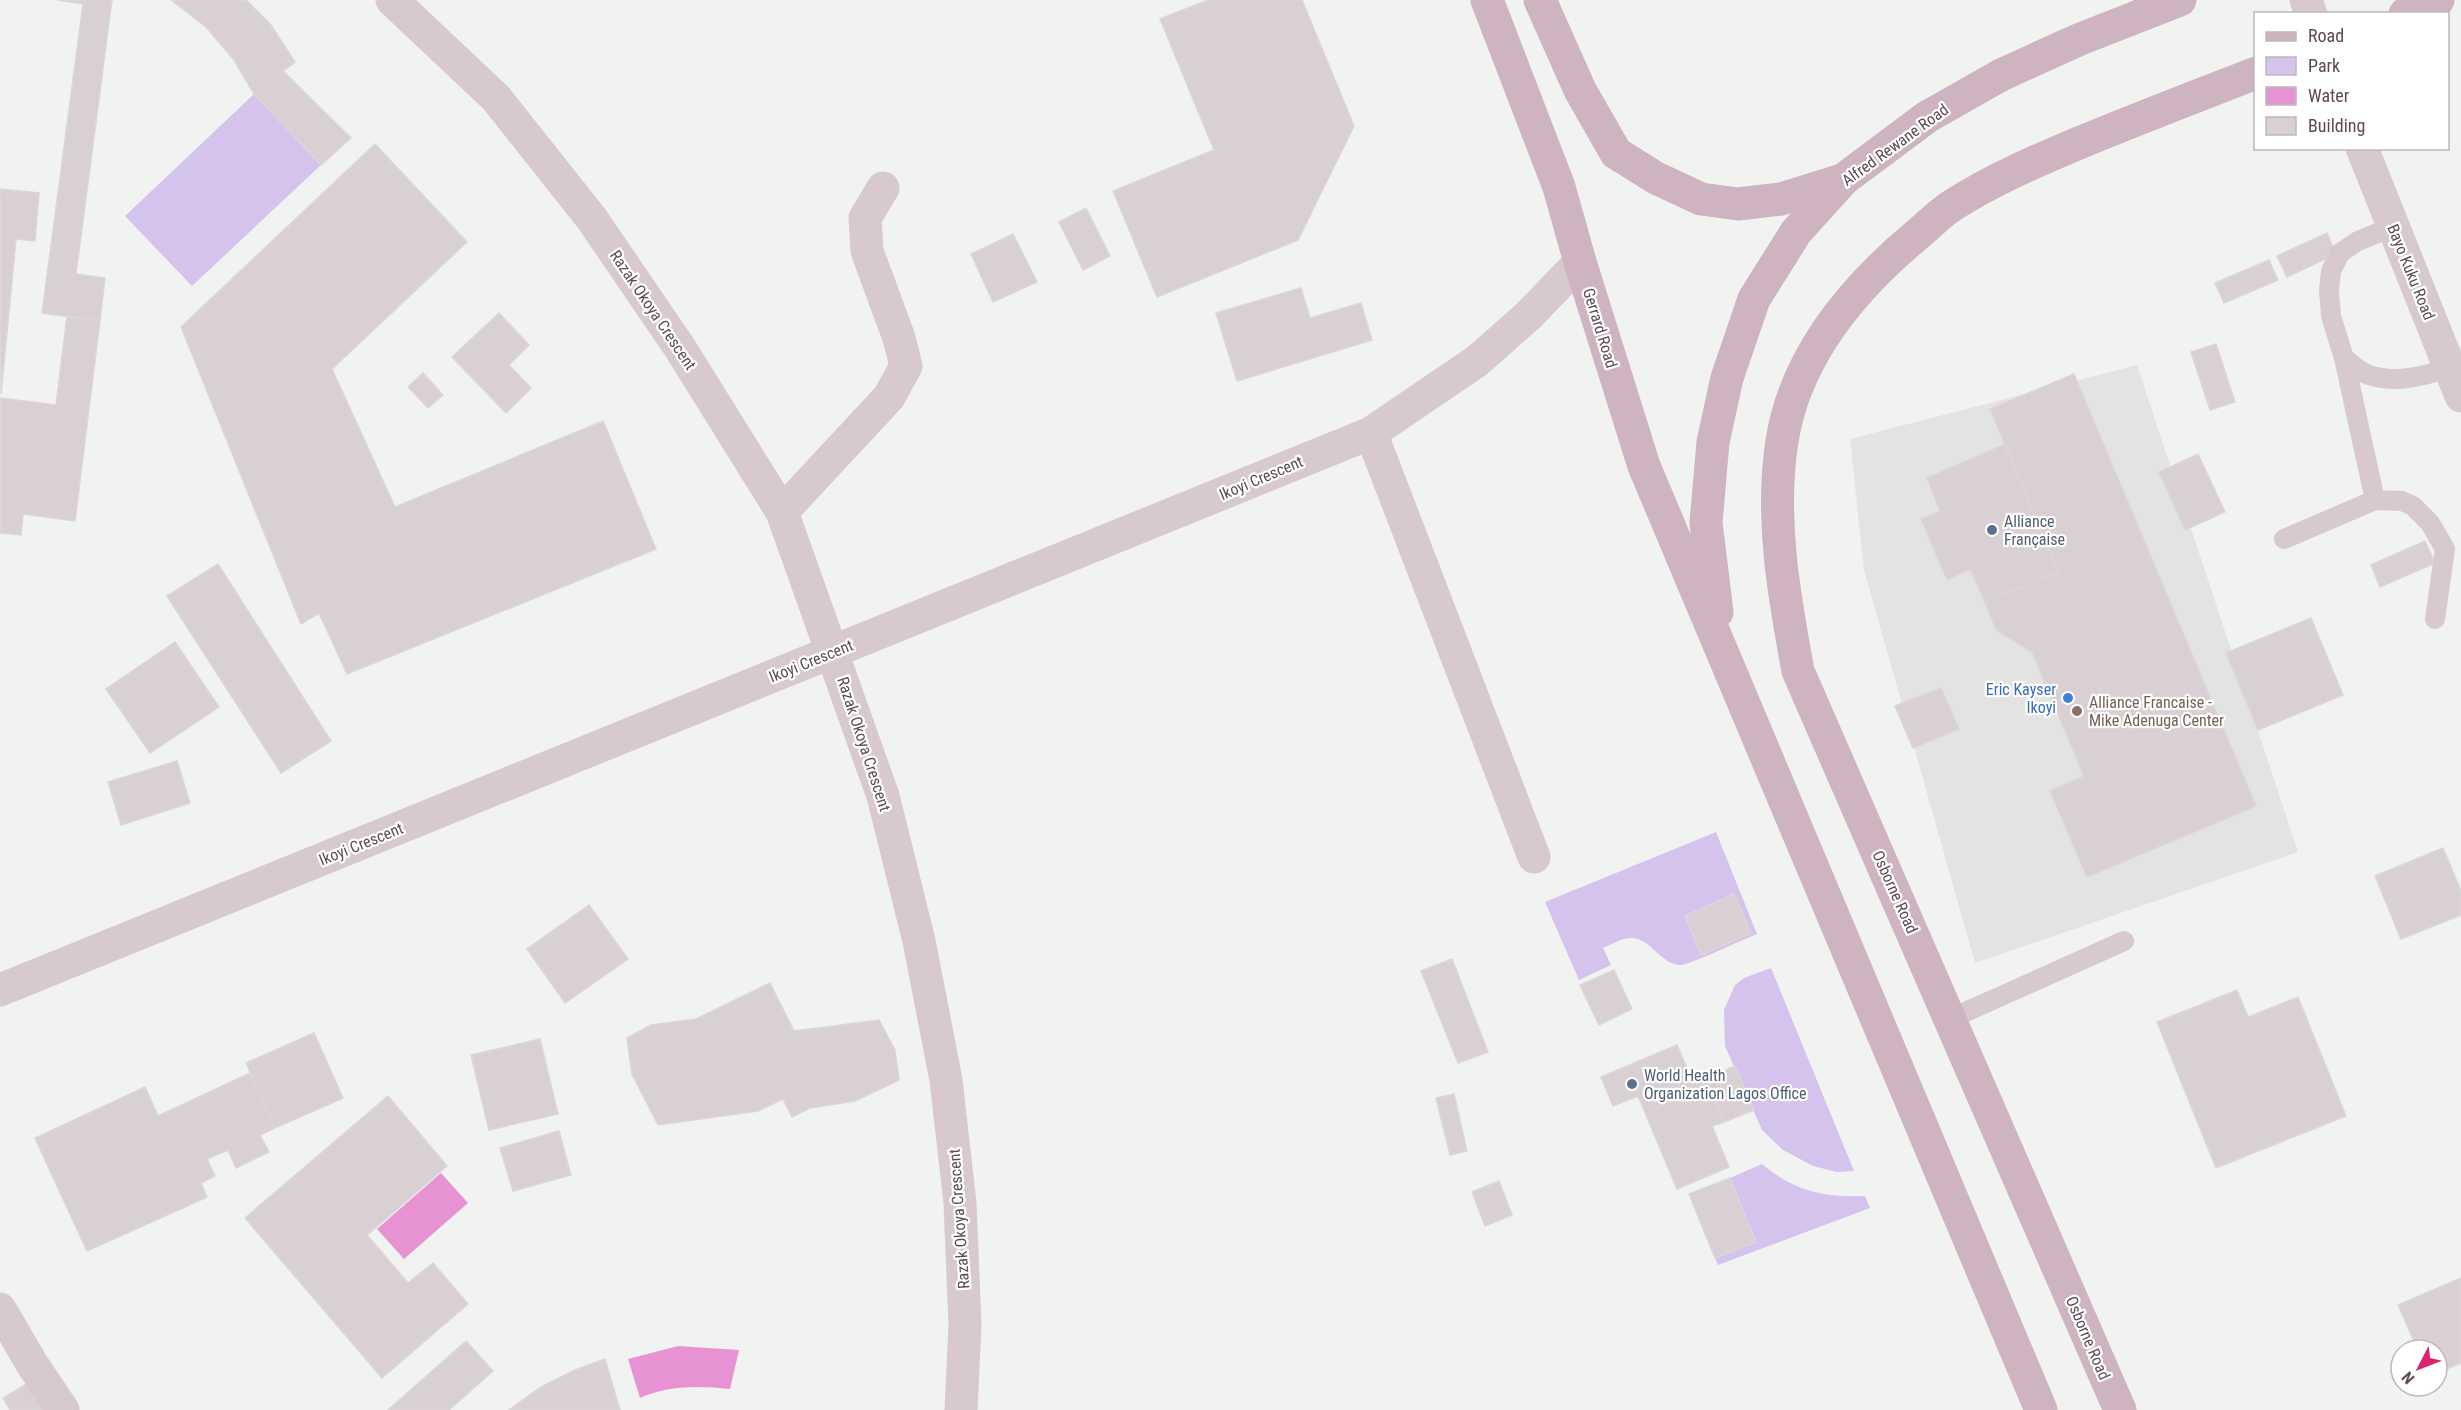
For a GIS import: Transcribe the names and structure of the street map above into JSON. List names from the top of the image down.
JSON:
{
  "streets": {
    "main road": ["Alfred Rewane Road", "Gerrard Road", "Osborne Road"],
    "street": ["Bayo Kuku Road", "Razak Okoya Crescent", "Ikoyi Crescent"]
  },
  "crossings": [
    ["Alfred Rewane Road", "Gerrard Road"],
    ["Razak Okoya Crescent", "Ikoyi Crescent"],
    ["Gerrard Road", "Ikoyi Crescent"]
  ],
  "places": [
    "Alliance Française",
    "Eric Kayser Ikoyi",
    "Alliance Francaise - Mike Adenuga Center",
    "World Health Organization Lagos Office"
  ],
  "legend": [
    "Road",
    "Park",
    "Water",
    "Building"
  ],
  "north": "bottom left"
}
